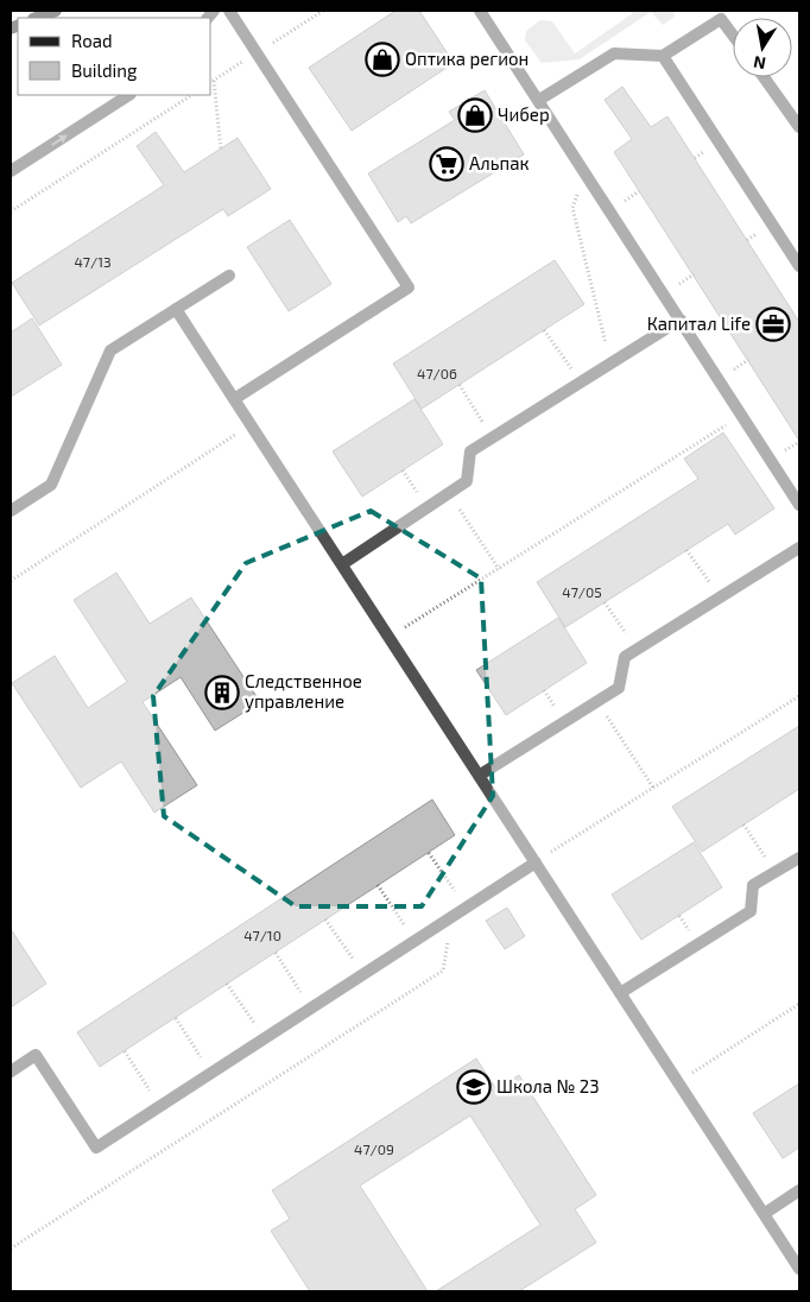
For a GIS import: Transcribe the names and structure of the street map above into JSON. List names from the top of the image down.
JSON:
{
  "places": {
    "shop": ["Оптика регион", "Чибер"],
    "supermarket": ["Альпак"],
    "office": ["Капитал Life"],
    "building": ["Следственное управление"],
    "school or university": ["Школа № 23"]
  },
  "house_numbers": [
    "47/13",
    "47/06",
    "47/05",
    "47/10",
    "47/09"
  ],
  "legend": ["Road", "Building"],
  "north": "bottom"
}
